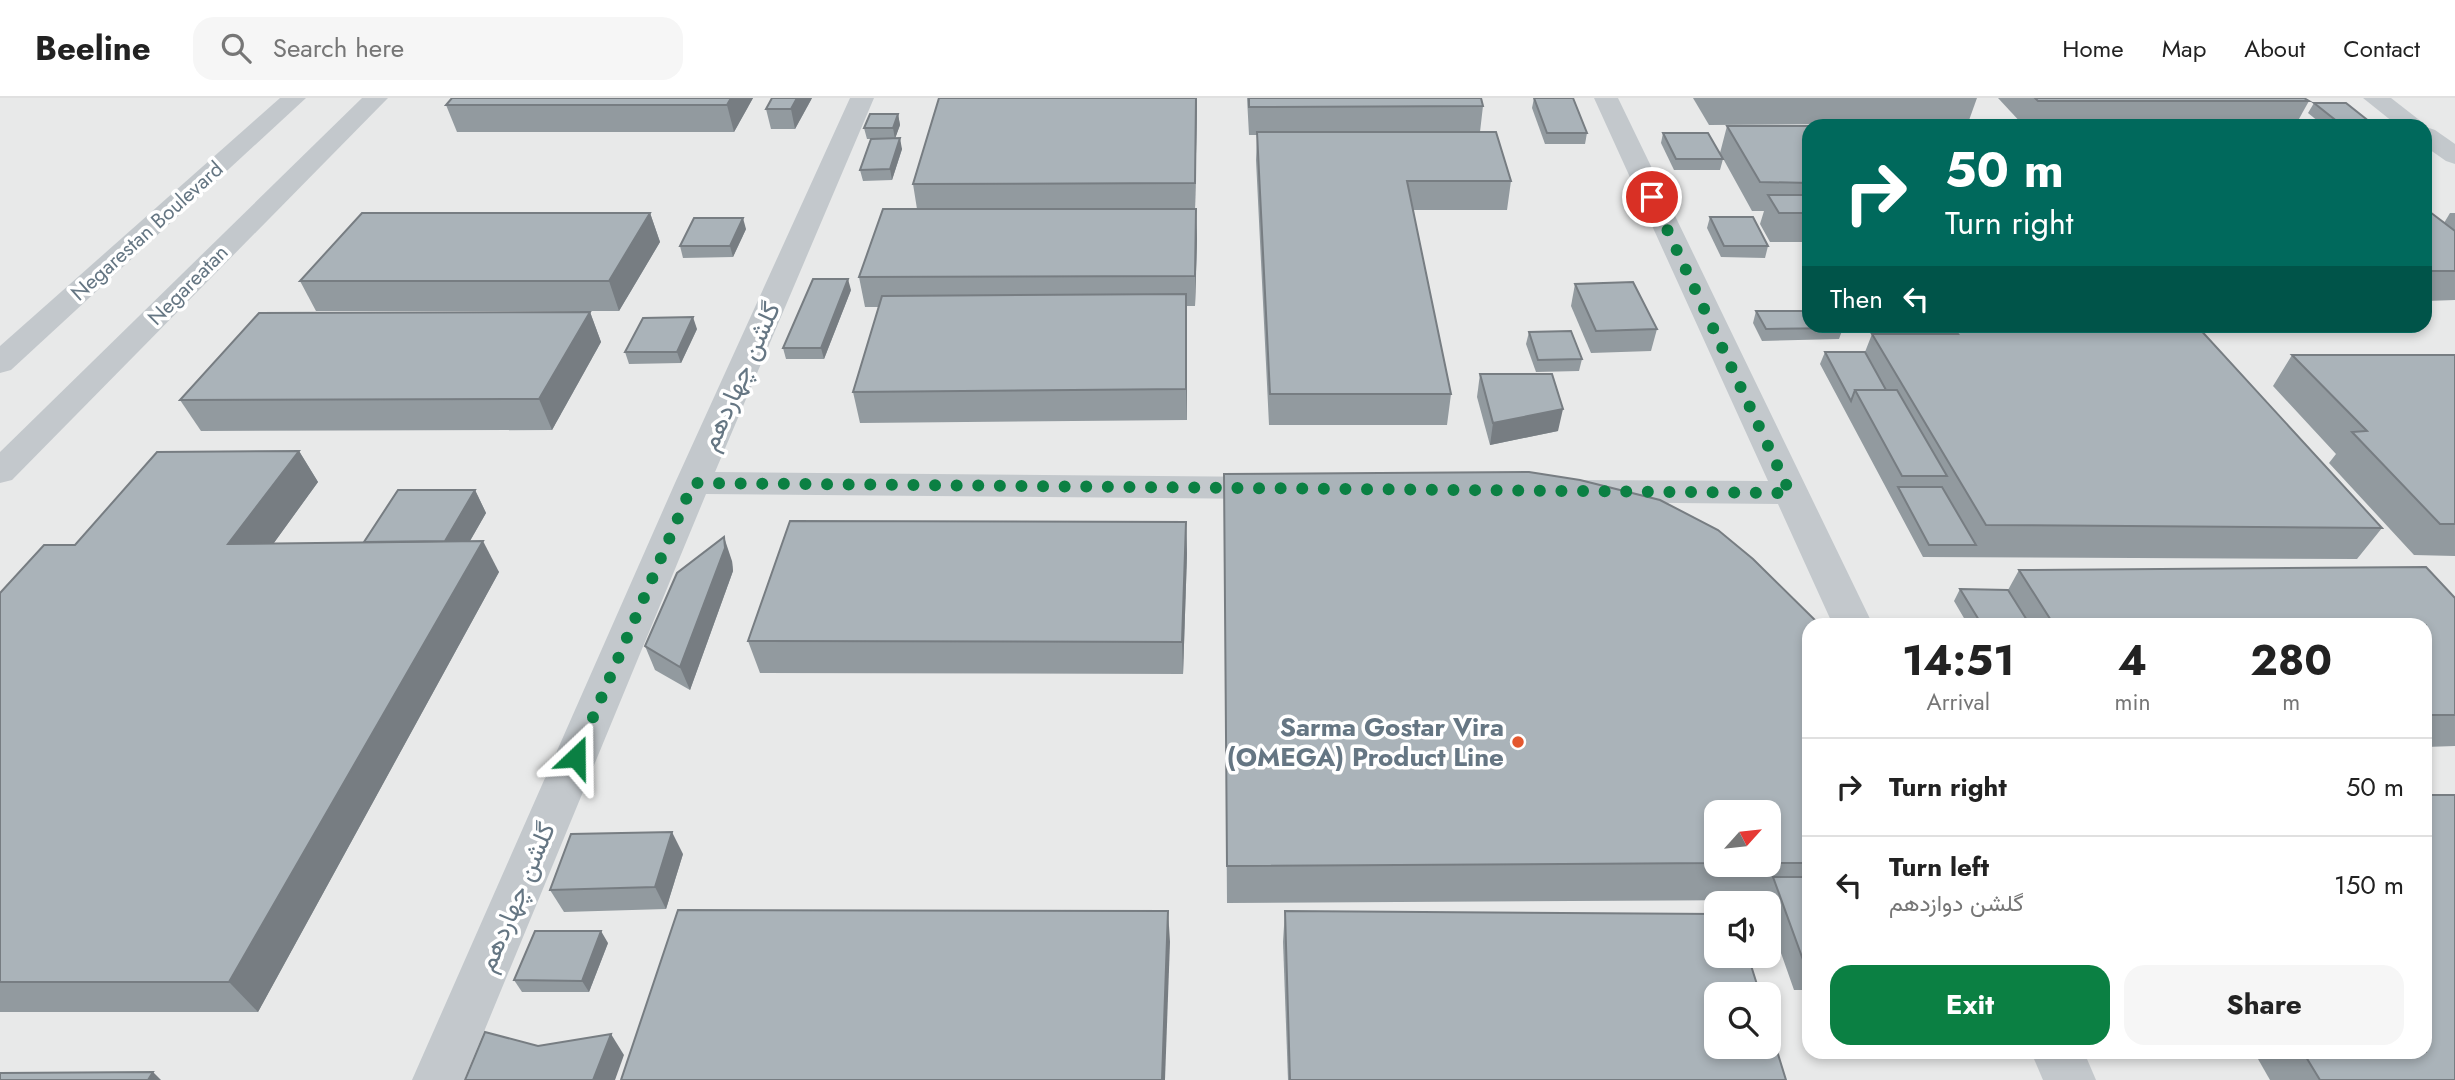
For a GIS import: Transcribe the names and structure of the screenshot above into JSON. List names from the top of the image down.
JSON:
{
  "streets": {
    "street": ["Negarestan Boulevard", "Negareatan", "گلشن چهاردهم"]
  },
  "places": ["Sarma Gostar Vira (OMEGA) Product Line"],
  "north": "top right",
  "page": {
    "header": "Beeline",
    "search": "Search here",
    "nav": [
      "Home",
      "Map",
      "About",
      "Contact"
    ],
    "turn": ["50 m", "Turn right"],
    "then": "Then",
    "eta": [
      "14:51",
      "Arrival",
      "4",
      "min",
      "280",
      "m"
    ],
    "list": [
      {
        "name": "Turn right",
        "value": "50 m"
      },
      {
        "name": "Turn left",
        "note": "گلشن دوازدهم",
        "value": "150 m"
      }
    ],
    "buttons": ["Exit", "Share"]
  }
}
